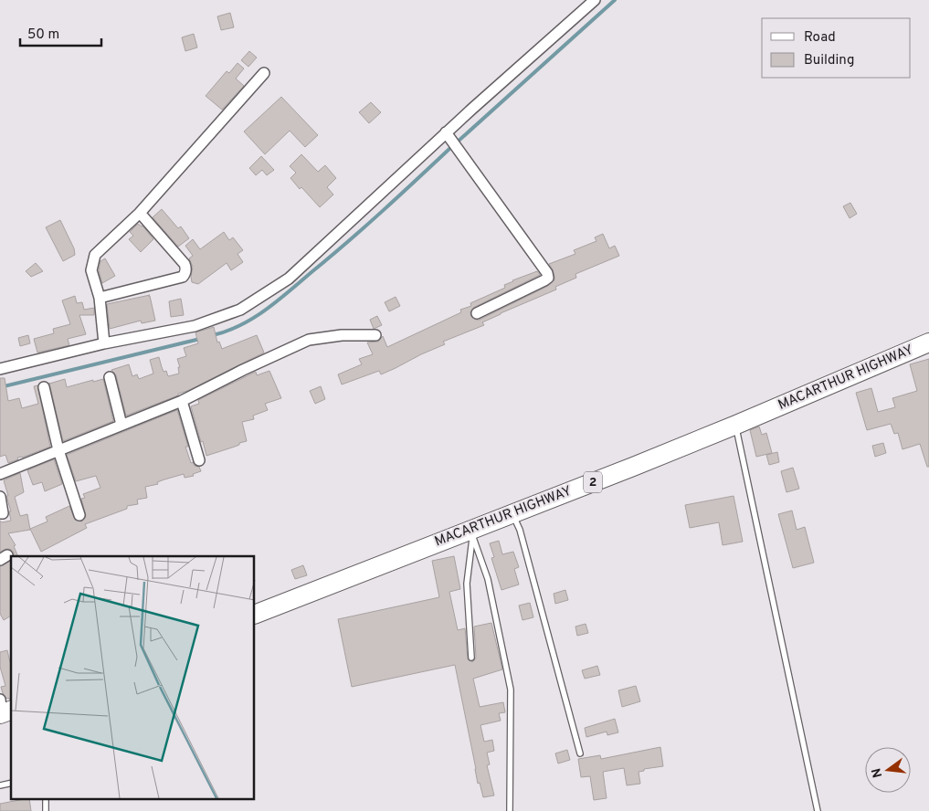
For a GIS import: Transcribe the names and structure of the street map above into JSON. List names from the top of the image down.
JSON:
{
  "streets": {
    "highway": ["MACARTHUR HIGHWAY", "2"]
  },
  "legend": ["Road", "Building"],
  "scale_bar": "50 m",
  "north": "left"
}
